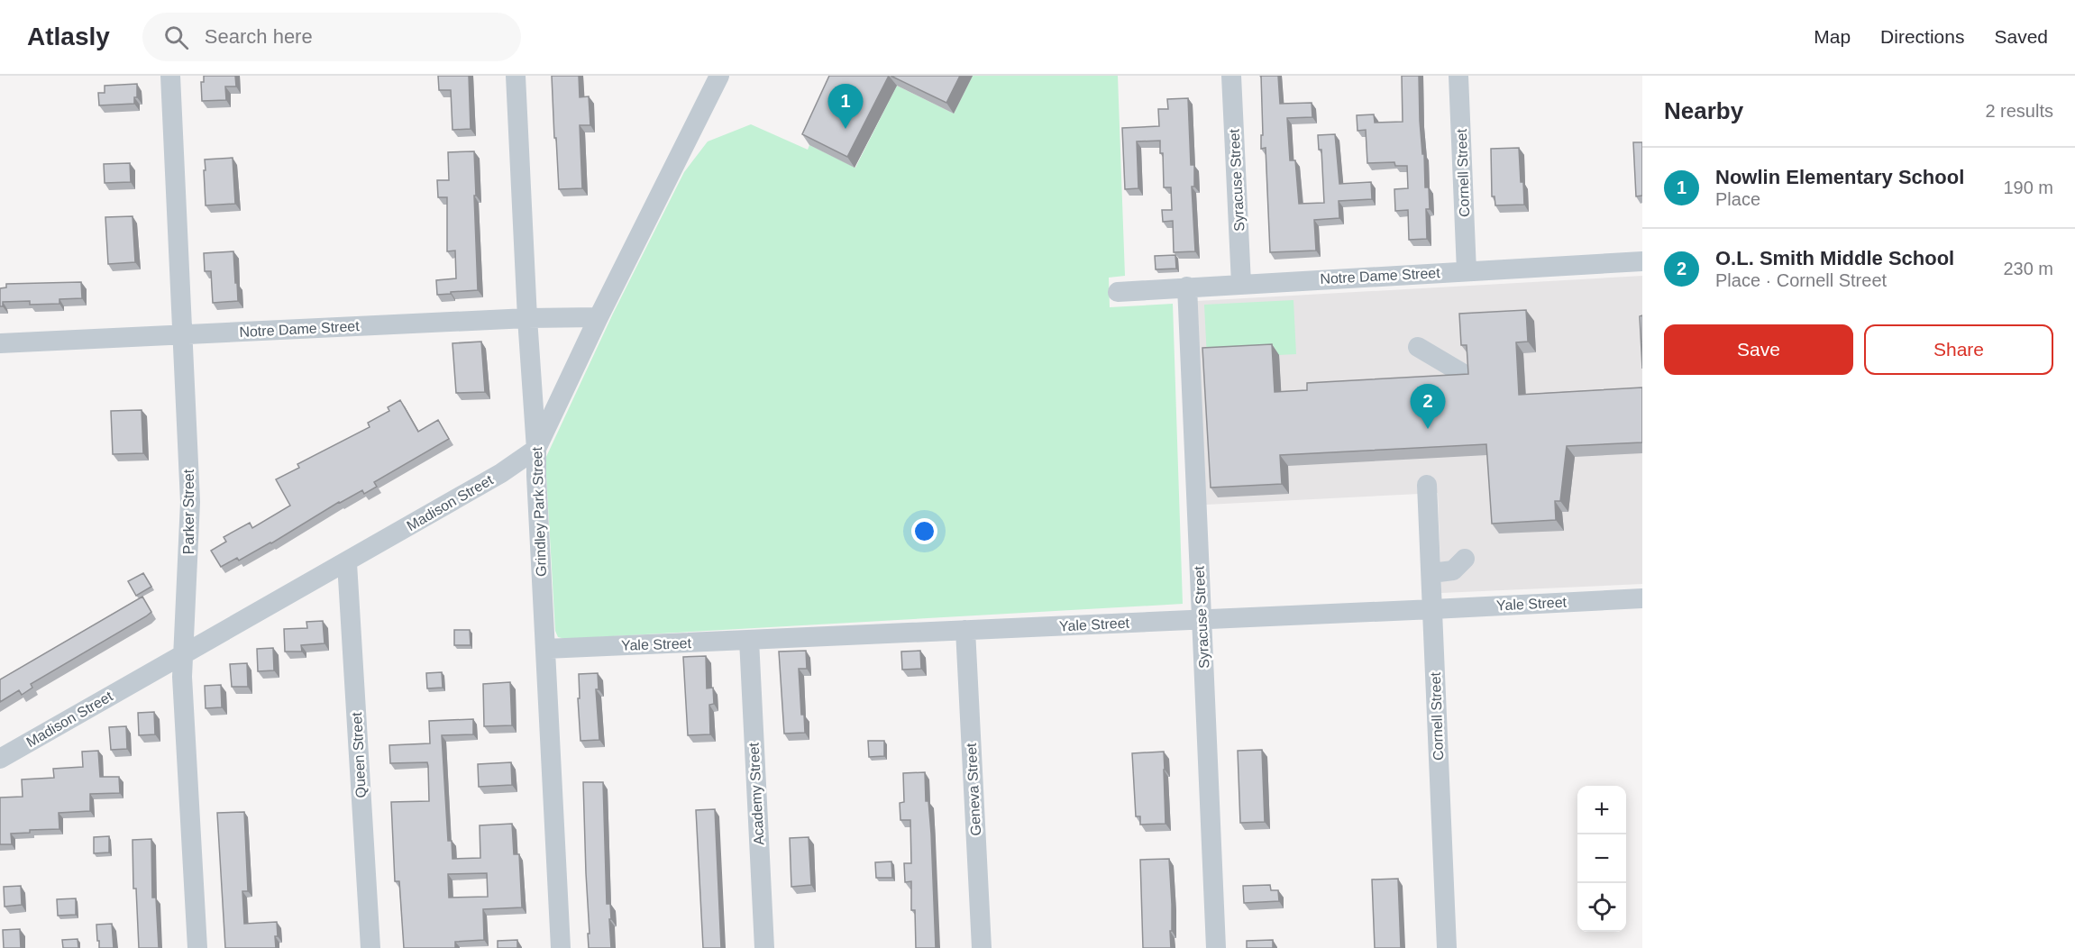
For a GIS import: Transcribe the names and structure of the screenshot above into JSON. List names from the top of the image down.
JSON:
{
  "streets": {
    "street": [
      "Cornell Street",
      "Syracuse Street",
      "Notre Dame Street",
      "Madison Street",
      "Parker Street",
      "Grindley Park Street",
      "Yale Street",
      "Queen Street",
      "Geneva Street",
      "Academy Street"
    ]
  },
  "crossings": [
    ["Cornell Street", "Notre Dame Street"],
    ["Cornell Street", "Yale Street"],
    ["Syracuse Street", "Notre Dame Street"],
    ["Syracuse Street", "Yale Street"],
    ["Notre Dame Street", "Parker Street"],
    ["Notre Dame Street", "Grindley Park Street"],
    ["Madison Street", "Parker Street"],
    ["Madison Street", "Grindley Park Street"],
    ["Madison Street", "Queen Street"],
    ["Grindley Park Street", "Yale Street"],
    ["Yale Street", "Geneva Street"],
    ["Yale Street", "Academy Street"]
  ],
  "page": {
    "header": "Atlasly",
    "search": "Search here",
    "nav": ["Map", "Directions", "Saved"],
    "heading": ["Nearby", "2 results"],
    "pins": ["1", "2"],
    "list": [
      {
        "mark": "1",
        "name": "Nowlin Elementary School",
        "note": "Place",
        "value": "190 m"
      },
      {
        "mark": "2",
        "name": "O.L. Smith Middle School",
        "note": "Place · Cornell Street",
        "value": "230 m"
      }
    ],
    "buttons": ["Save", "Share"],
    "map_buttons": ["+", "−"]
  }
}
